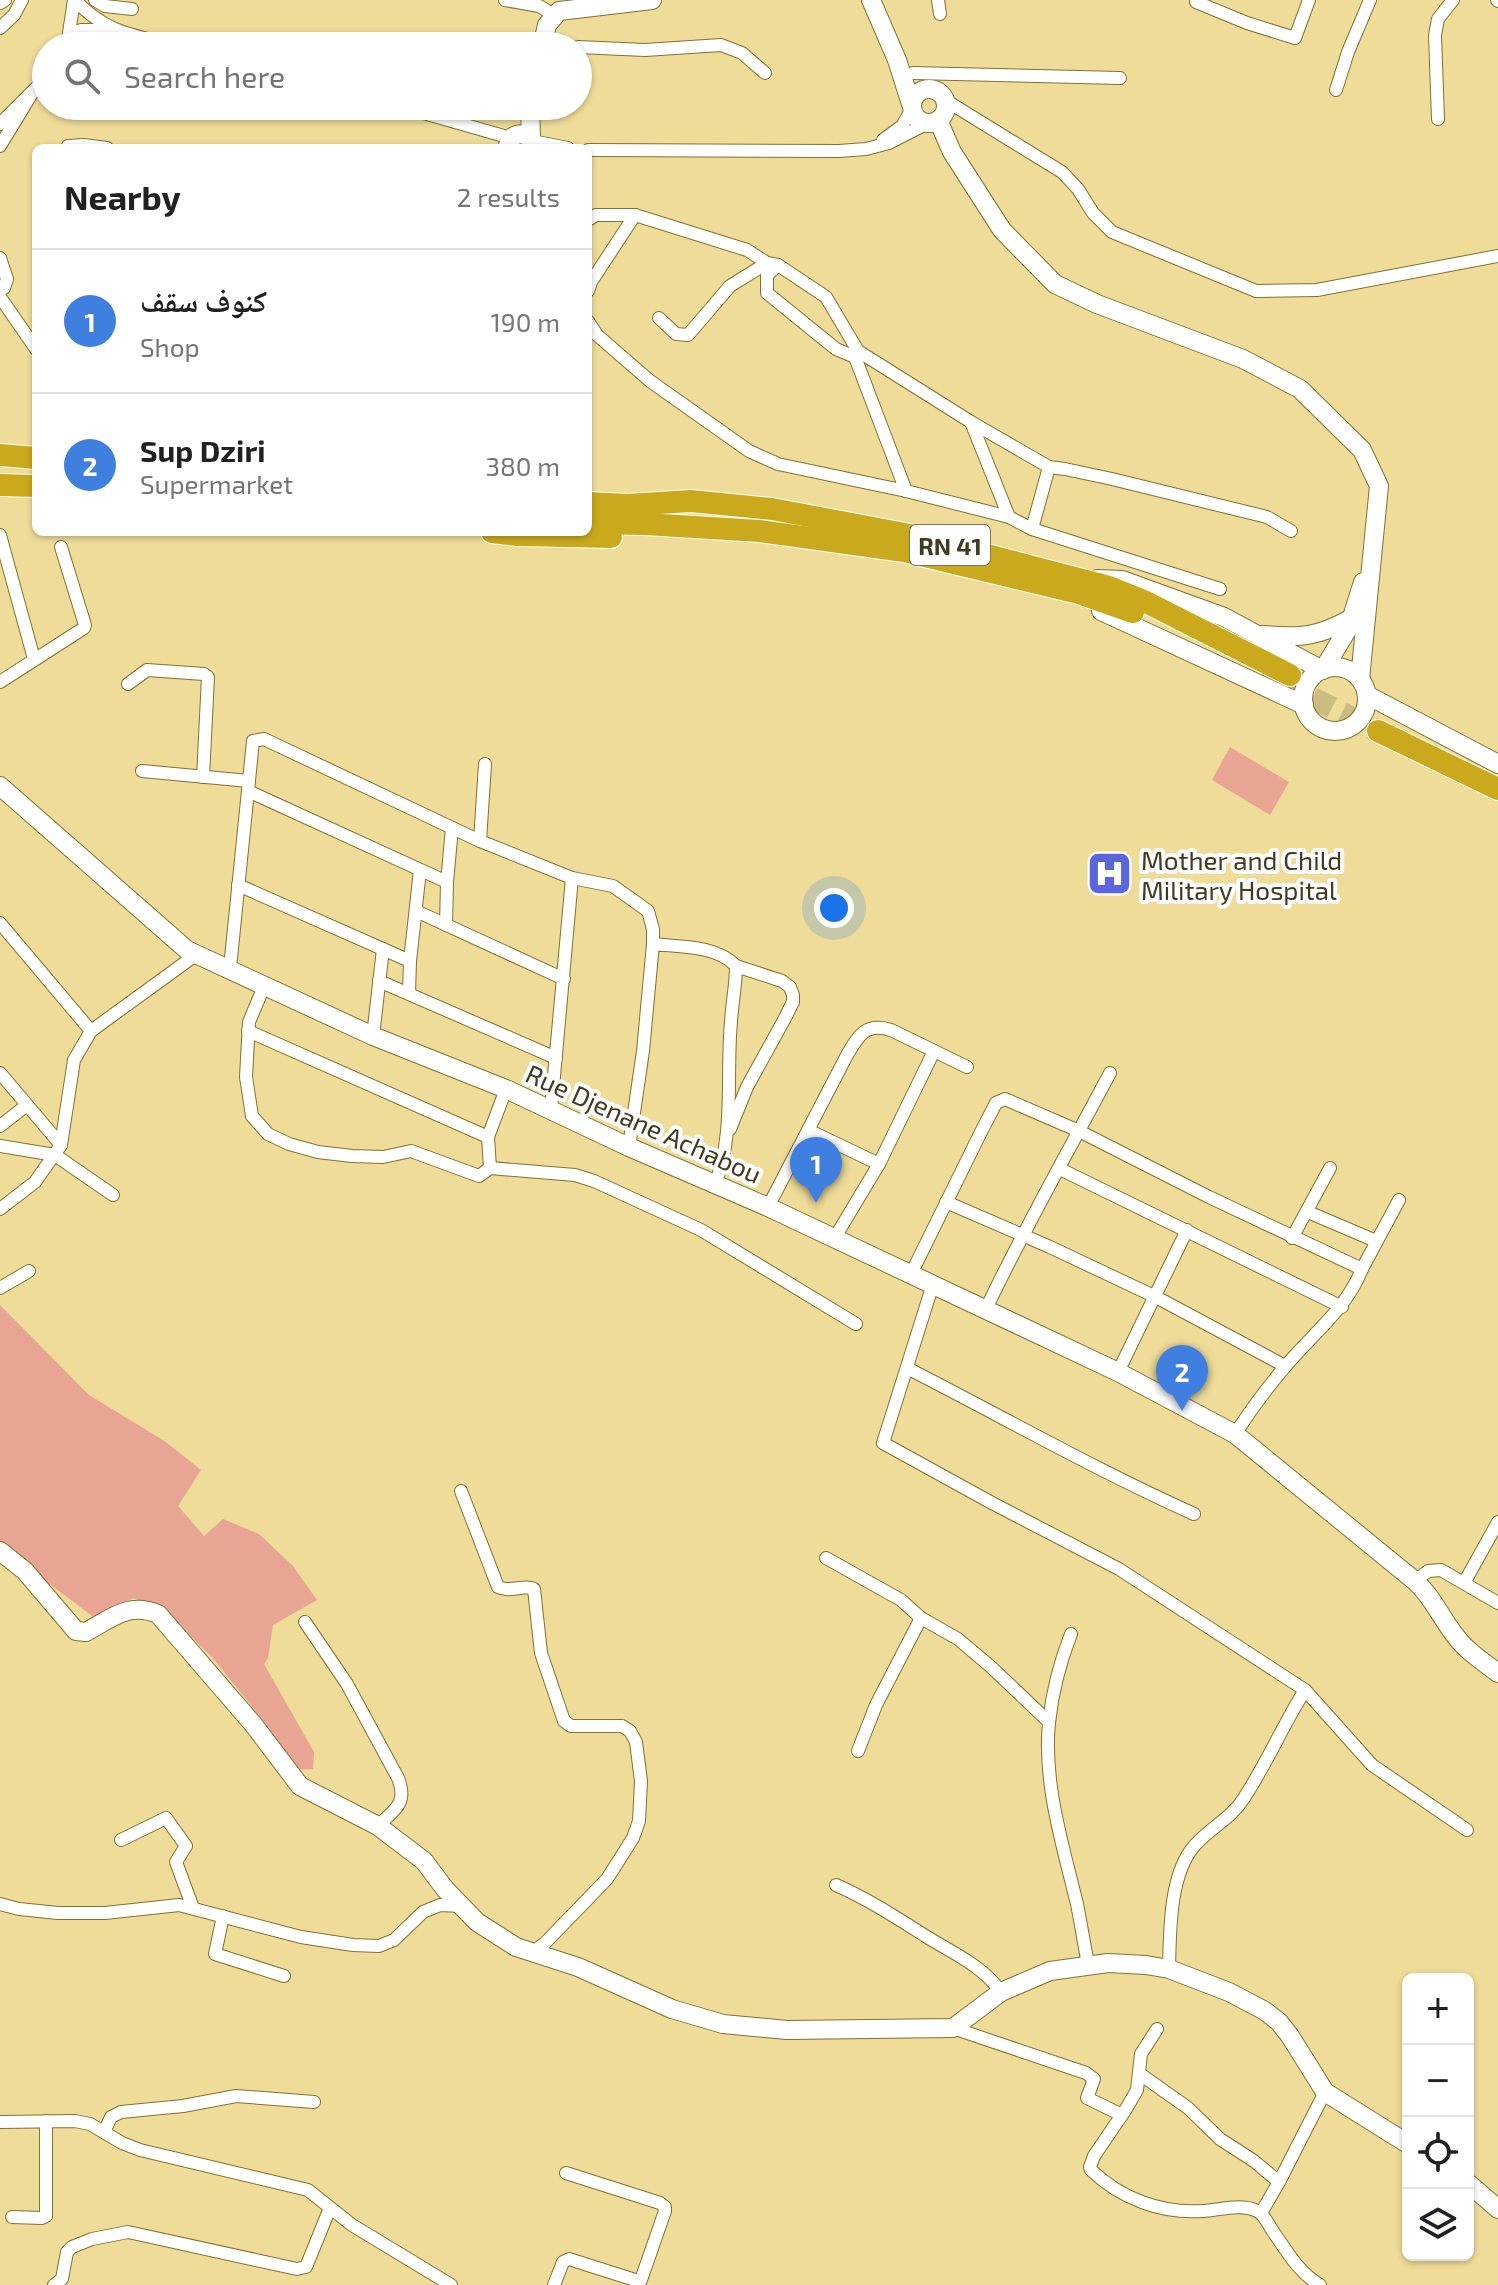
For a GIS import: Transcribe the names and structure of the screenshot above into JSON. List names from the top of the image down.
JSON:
{
  "streets": {
    "highway": ["RN 41"],
    "street": ["Rue Djenane Achabou"]
  },
  "places": {
    "hospital": ["Mother and Child Military Hospital"]
  },
  "page": {
    "search": "Search here",
    "heading": ["Nearby", "2 results"],
    "list": [
      {
        "mark": "1",
        "name": "كنوف سقف",
        "note": "Shop",
        "value": "190 m"
      },
      {
        "mark": "2",
        "name": "Sup Dziri",
        "note": "Supermarket",
        "value": "380 m"
      }
    ],
    "pins": ["1", "2"],
    "map_buttons": ["+", "−"]
  }
}
